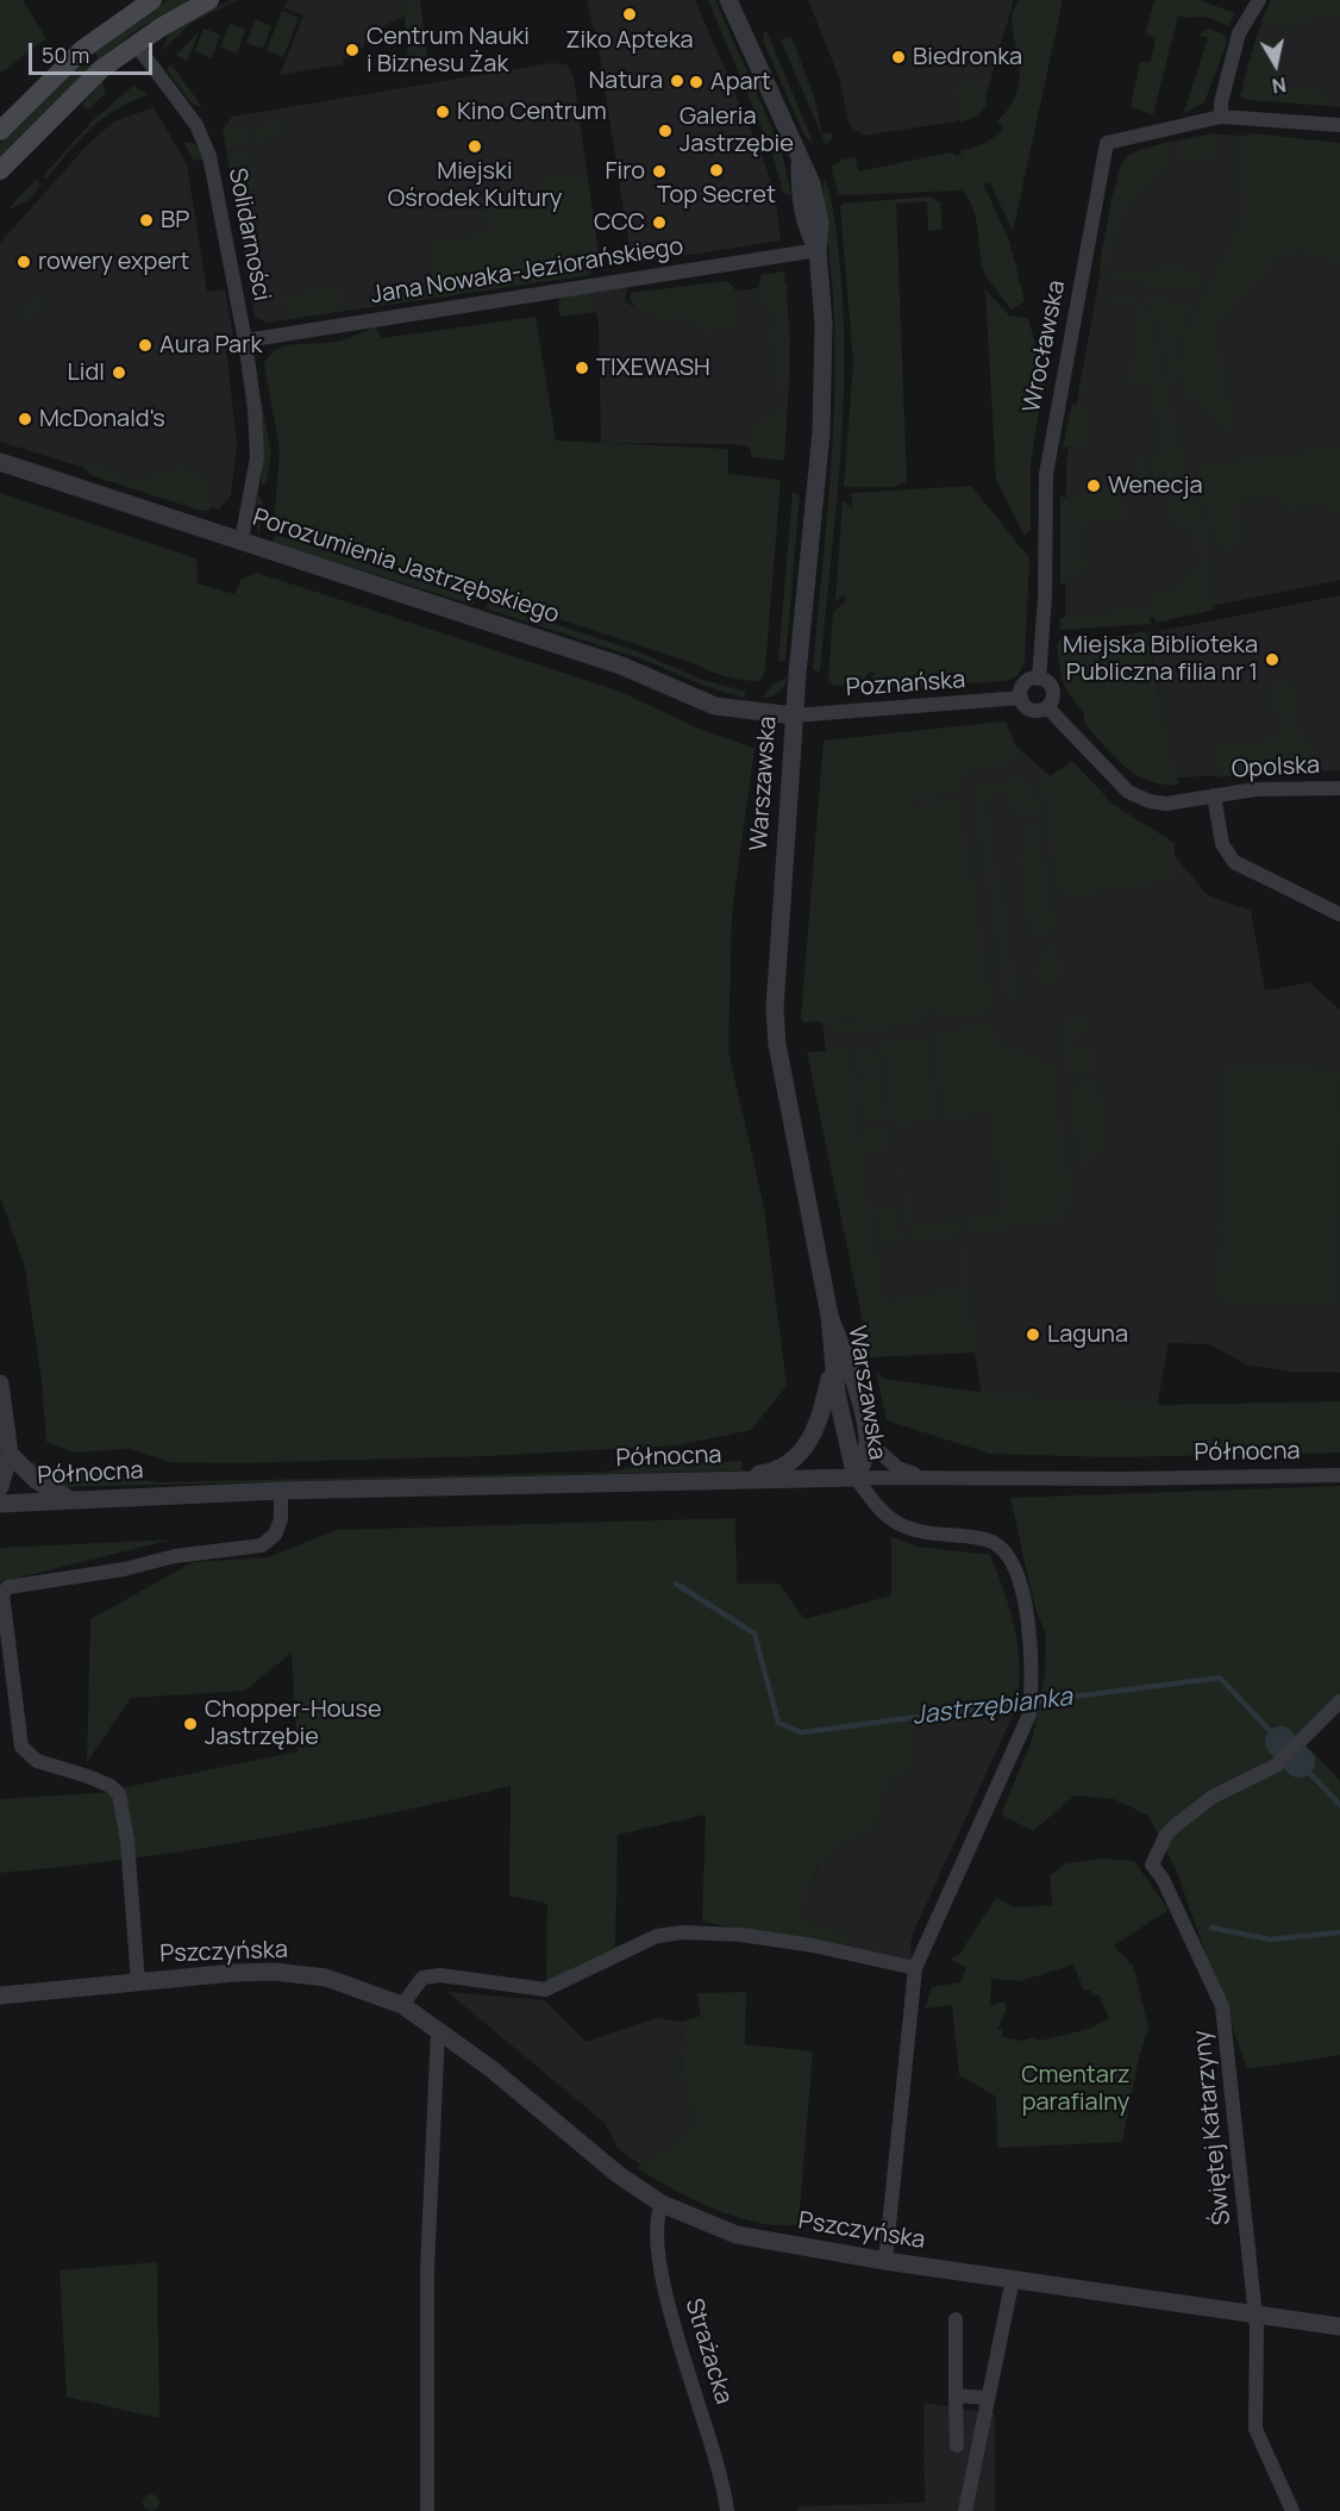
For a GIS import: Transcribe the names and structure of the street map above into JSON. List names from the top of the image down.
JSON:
{
  "streets": {
    "street": [
      "Solidarności",
      "Jana Nowaka-Jeziorańskiego",
      "Wrocławska",
      "Porozumienia Jastrzębskiego",
      "Poznańska",
      "Opolska",
      "Warszawska",
      "Północna",
      "Pszczyńska",
      "Świętej Katarzyny",
      "Strażacka"
    ]
  },
  "crossings": [
    ["Solidarności", "Jana Nowaka-Jeziorańskiego"],
    ["Solidarności", "Porozumienia Jastrzębskiego"],
    ["Jana Nowaka-Jeziorańskiego", "Warszawska"],
    ["Wrocławska", "Poznańska"],
    ["Porozumienia Jastrzębskiego", "Poznańska"],
    ["Porozumienia Jastrzębskiego", "Warszawska"],
    ["Poznańska", "Warszawska"],
    ["Warszawska", "Północna"],
    ["Pszczyńska", "Świętej Katarzyny"],
    ["Pszczyńska", "Strażacka"]
  ],
  "water": ["Jastrzębianka"],
  "parks": ["Cmentarz parafialny"],
  "places": [
    "Ziko Apteka",
    "Centrum Nauki i Biznesu Żak",
    "Biedronka",
    "Natura",
    "Apart",
    "Kino Centrum",
    "Galeria Jastrzębie",
    "Miejski Ośrodek Kultury",
    "Top Secret",
    "Firo",
    "BP",
    "CCC",
    "rowery expert",
    "Aura Park",
    "TIXEWASH",
    "Lidl",
    "McDonald's",
    "Wenecja",
    "Miejska Biblioteka Publiczna filia nr 1",
    "Laguna",
    "Chopper-House Jastrzębie"
  ],
  "scale_bar": "50 m",
  "north": "bottom"
}
